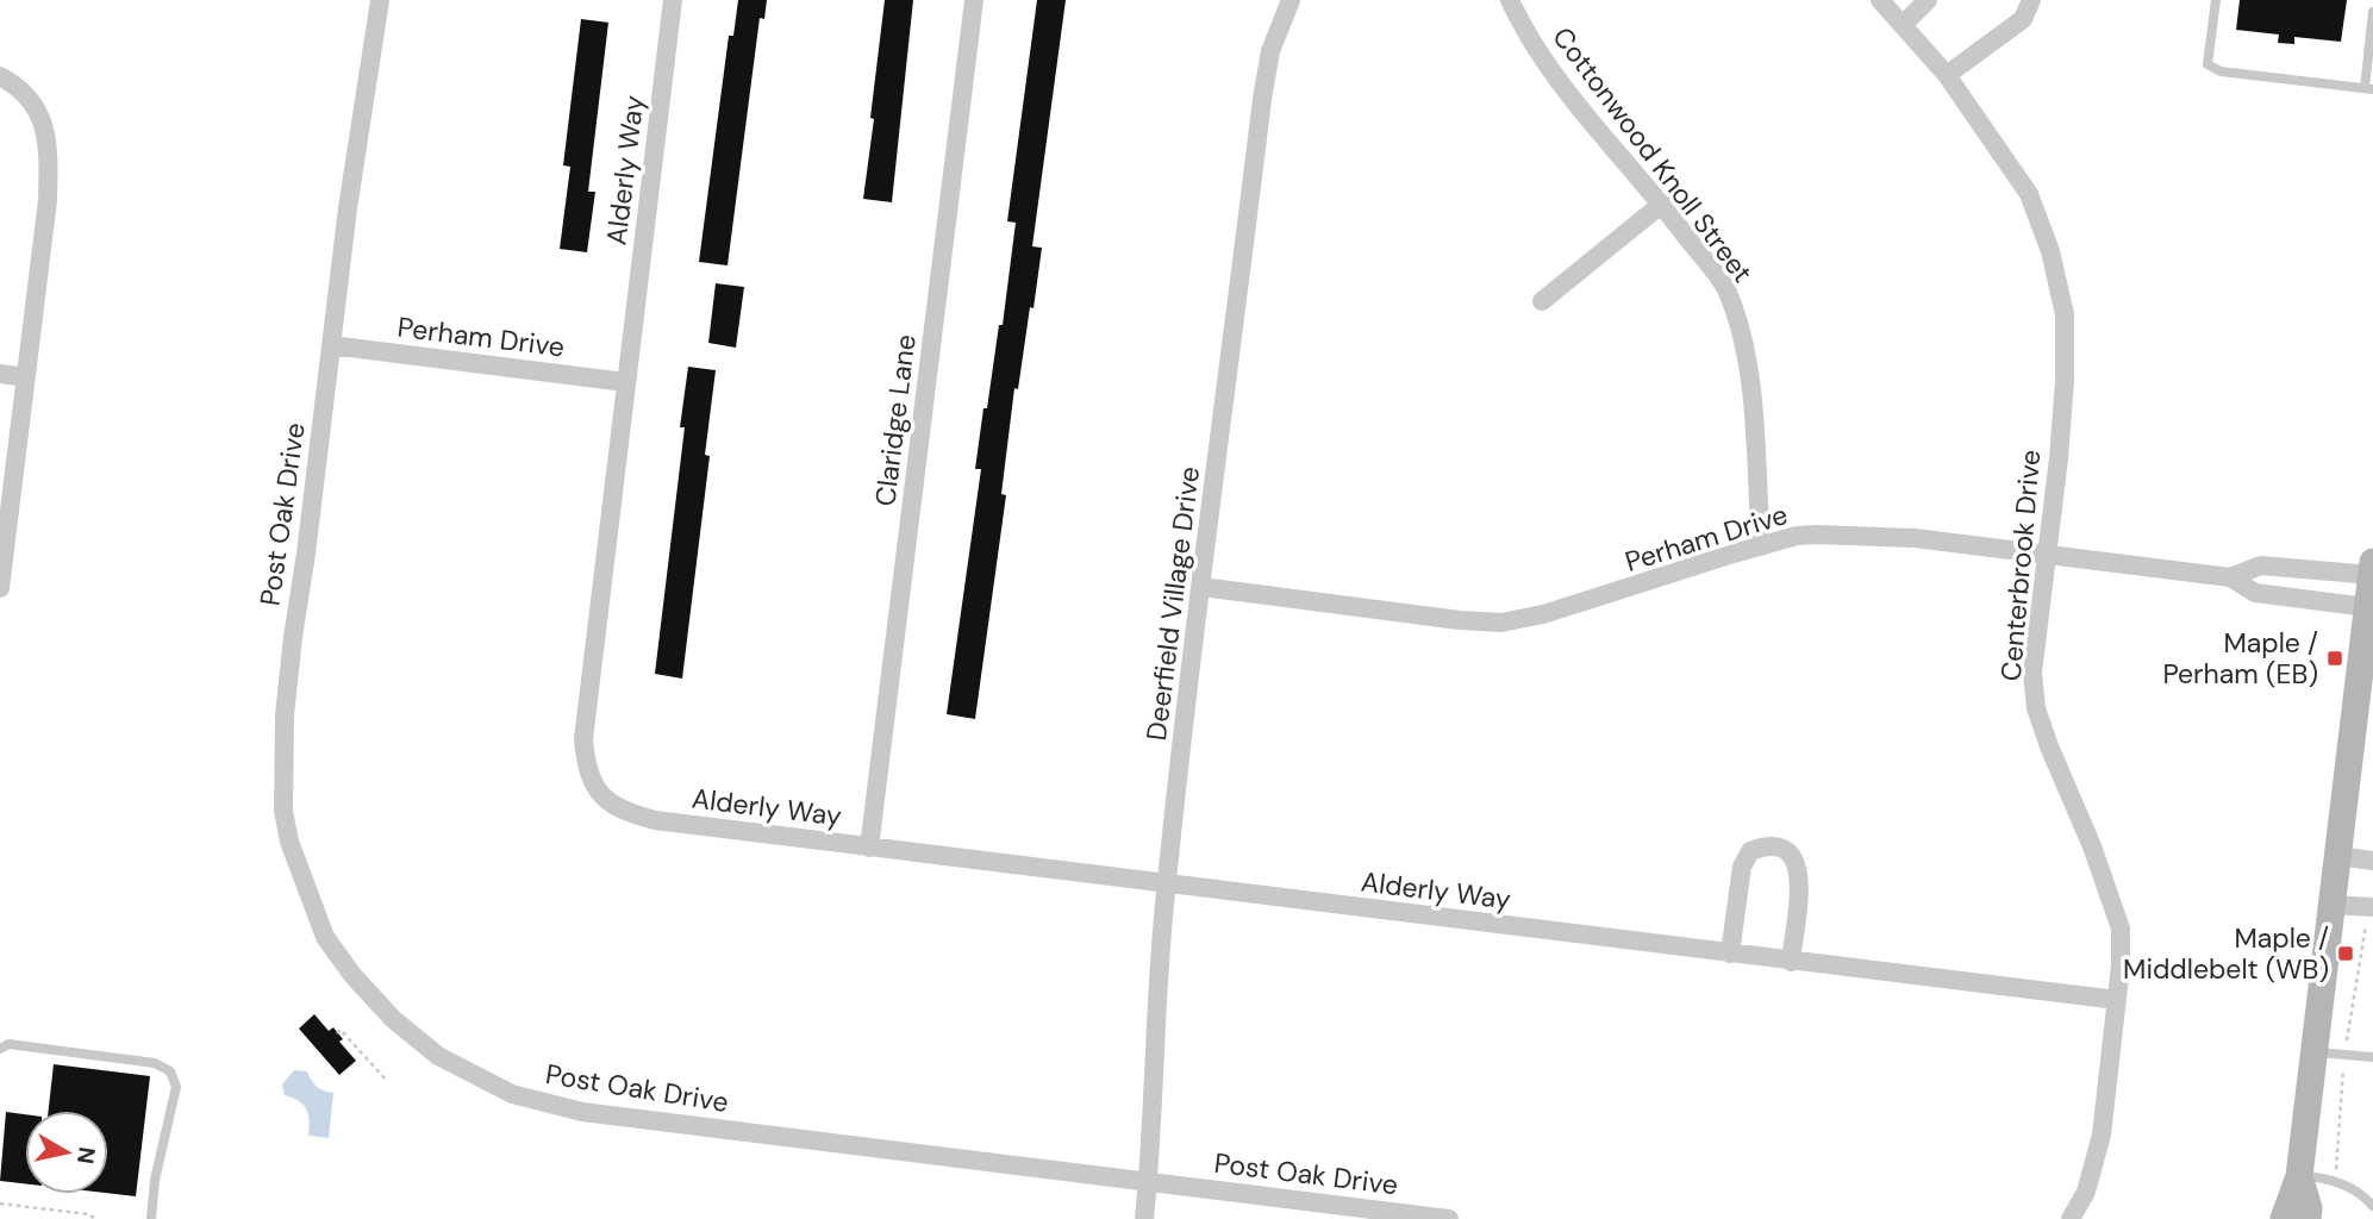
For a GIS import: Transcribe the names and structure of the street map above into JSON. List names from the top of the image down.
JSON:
{
  "streets": {
    "street": [
      "Cottonwood Knoll Street",
      "Alderly Way",
      "Perham Drive",
      "Claridge Lane",
      "Post Oak Drive",
      "Centerbrook Drive",
      "Deerfield Village Drive"
    ]
  },
  "crossings": [
    ["Cottonwood Knoll Street", "Perham Drive"],
    ["Alderly Way", "Perham Drive"],
    ["Alderly Way", "Claridge Lane"],
    ["Alderly Way", "Centerbrook Drive"],
    ["Alderly Way", "Deerfield Village Drive"],
    ["Perham Drive", "Post Oak Drive"],
    ["Perham Drive", "Centerbrook Drive"],
    ["Perham Drive", "Deerfield Village Drive"],
    ["Post Oak Drive", "Deerfield Village Drive"]
  ],
  "places": {
    "transit": ["Maple / Perham (EB)", "Maple / Middlebelt (WB)"]
  },
  "north": "right"
}
